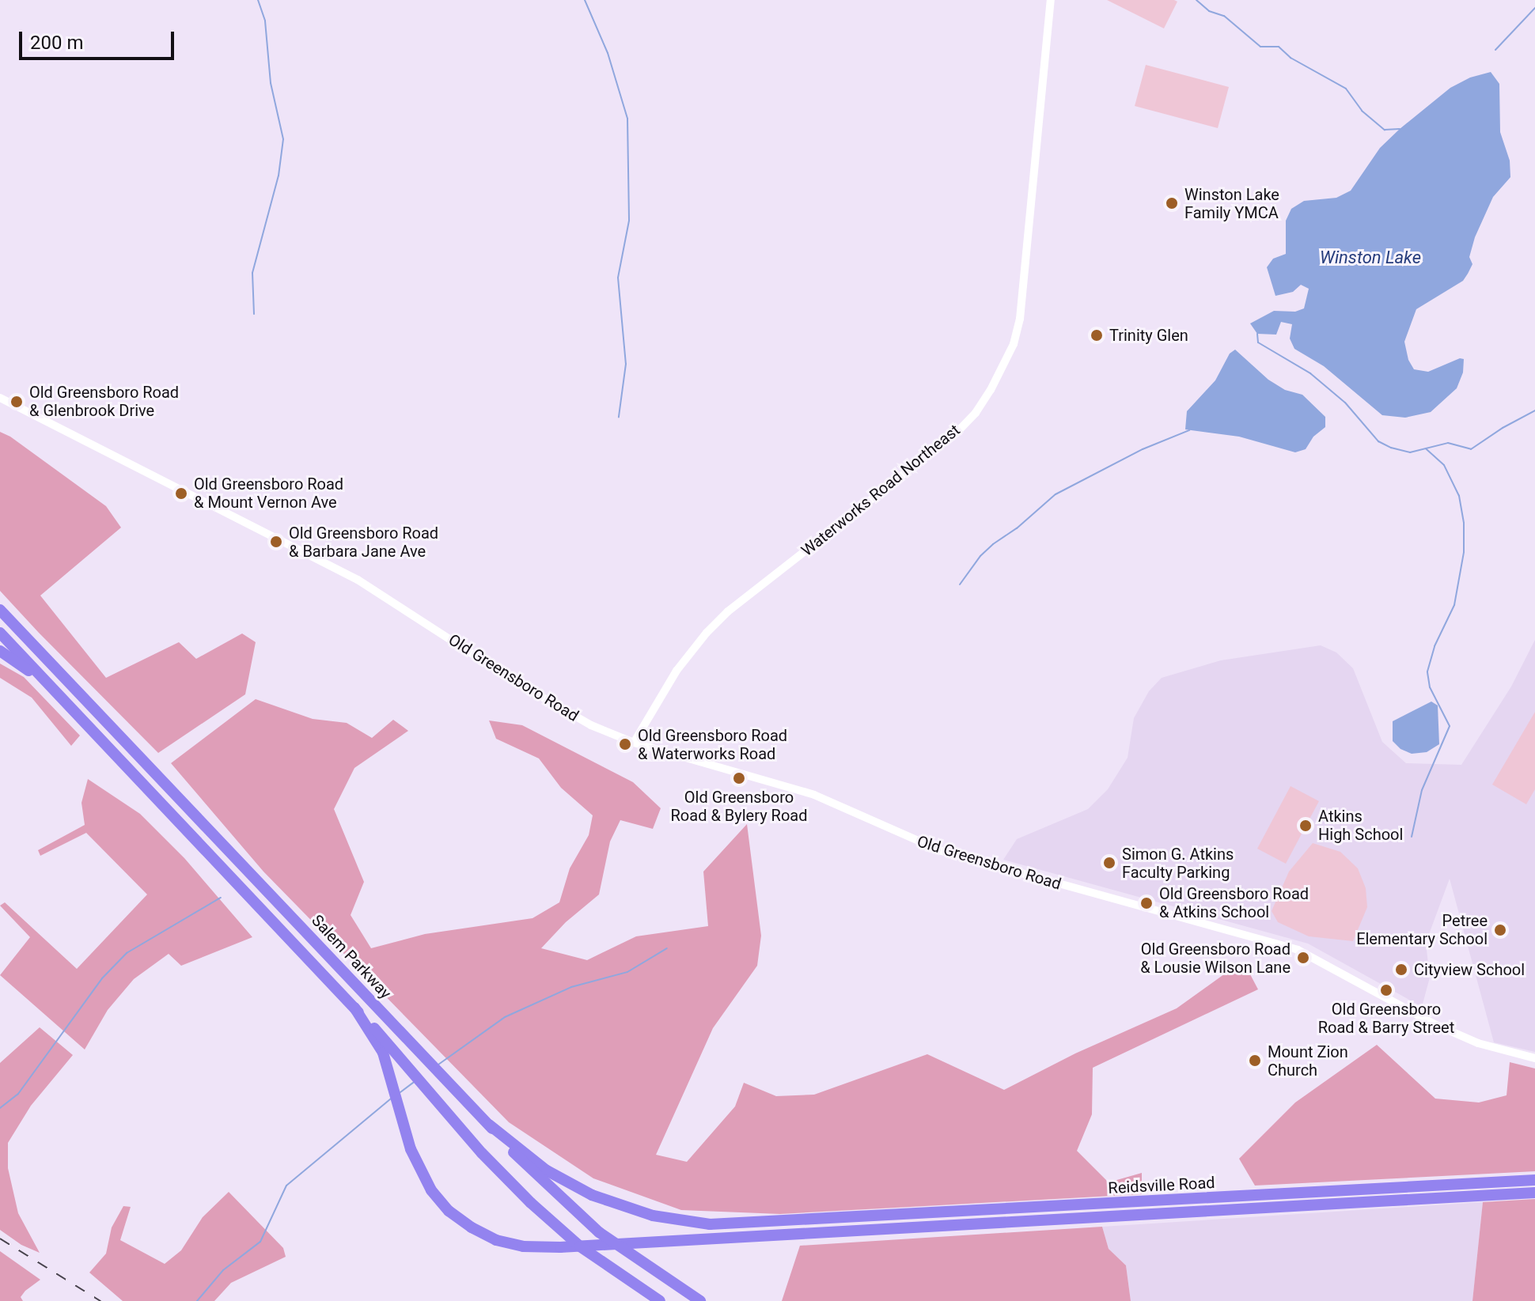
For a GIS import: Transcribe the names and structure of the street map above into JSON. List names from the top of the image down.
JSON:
{
  "streets": {
    "highway": ["Salem Parkway", "Reidsville Road"],
    "street": ["Waterworks Road Northeast", "Old Greensboro Road"]
  },
  "crossings": [
    ["Waterworks Road Northeast", "Old Greensboro Road"],
    ["Salem Parkway", "Reidsville Road"]
  ],
  "water": ["Winston Lake"],
  "places": [
    "Winston Lake Family YMCA",
    "Trinity Glen",
    "Old Greensboro Road & Glenbrook Drive",
    "Old Greensboro Road & Mount Vernon Ave",
    "Old Greensboro Road & Barbara Jane Ave",
    "Old Greensboro Road & Waterworks Road",
    "Old Greensboro Road & Bylery Road",
    "Atkins High School",
    "Simon G. Atkins Faculty Parking",
    "Old Greensboro Road & Atkins School",
    "Petree Elementary School",
    "Old Greensboro Road & Lousie Wilson Lane",
    "Cityview School",
    "Old Greensboro Road & Barry Street",
    "Mount Zion Church"
  ],
  "scale_bar": "200 m"
}
